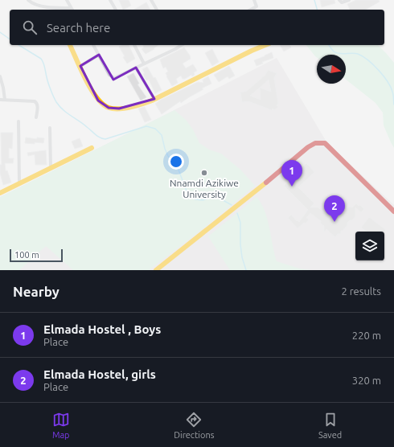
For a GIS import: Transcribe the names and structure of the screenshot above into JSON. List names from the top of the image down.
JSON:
{
  "places": ["Nnamdi Azikiwe University"],
  "scale_bar": "100 m",
  "north": "right",
  "page": {
    "search": "Search here",
    "pins": ["1", "2"],
    "scale": "100 m",
    "heading": ["Nearby", "2 results"],
    "list": [
      {
        "mark": "1",
        "name": "Elmada Hostel , Boys",
        "note": "Place",
        "value": "220 m"
      },
      {
        "mark": "2",
        "name": "Elmada Hostel, girls",
        "note": "Place",
        "value": "320 m"
      }
    ],
    "nav": ["Map", "Directions", "Saved"]
  }
}
